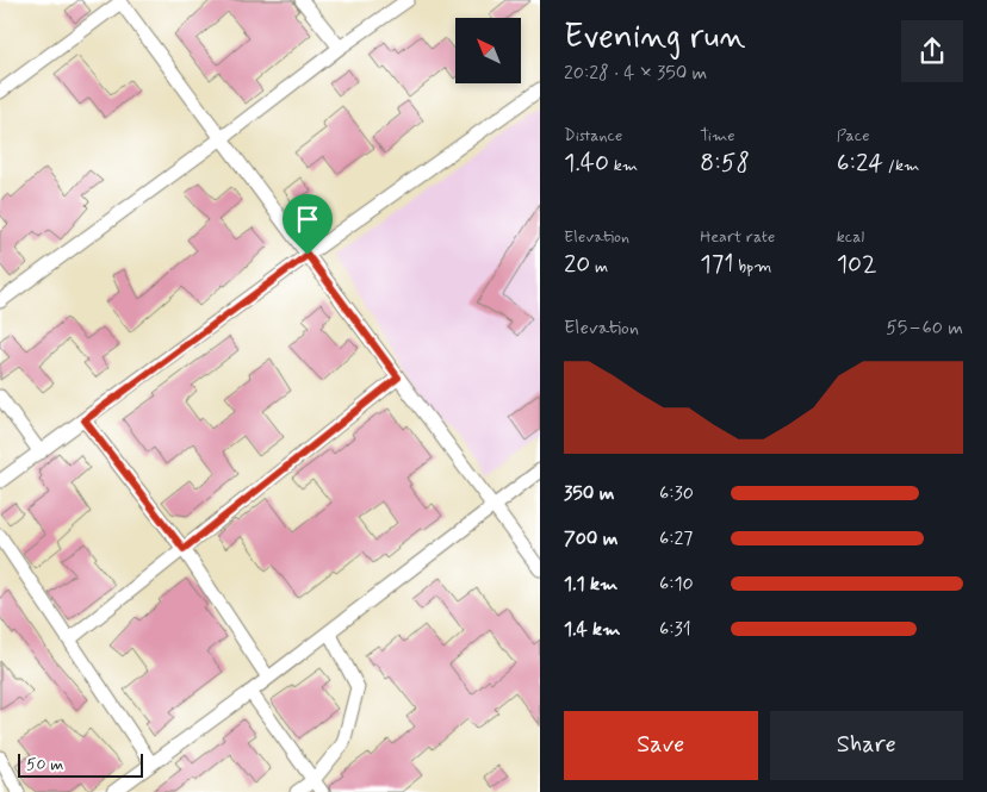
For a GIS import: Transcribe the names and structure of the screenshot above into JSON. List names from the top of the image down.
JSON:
{
  "scale_bar": "50 m",
  "north": "top left",
  "page": {
    "heading": ["Evening run", "20:28 · 4 × 350 m"],
    "stats": [
      ["Distance", "1.40 km"],
      ["Time", "8:58"],
      ["Pace", "6:24 /km"],
      ["Elevation", "20 m"],
      ["Heart rate", "171 bpm"],
      ["kcal", "102"]
    ],
    "chart": ["Elevation", "55–60 m"],
    "list": [
      {
        "name": "350 m",
        "note": "6:30"
      },
      {
        "name": "700 m",
        "note": "6:27"
      },
      {
        "name": "1.1 km",
        "note": "6:10"
      },
      {
        "name": "1.4 km",
        "note": "6:31"
      }
    ],
    "buttons": ["Save", "Share"],
    "scale": "50 m"
  }
}
